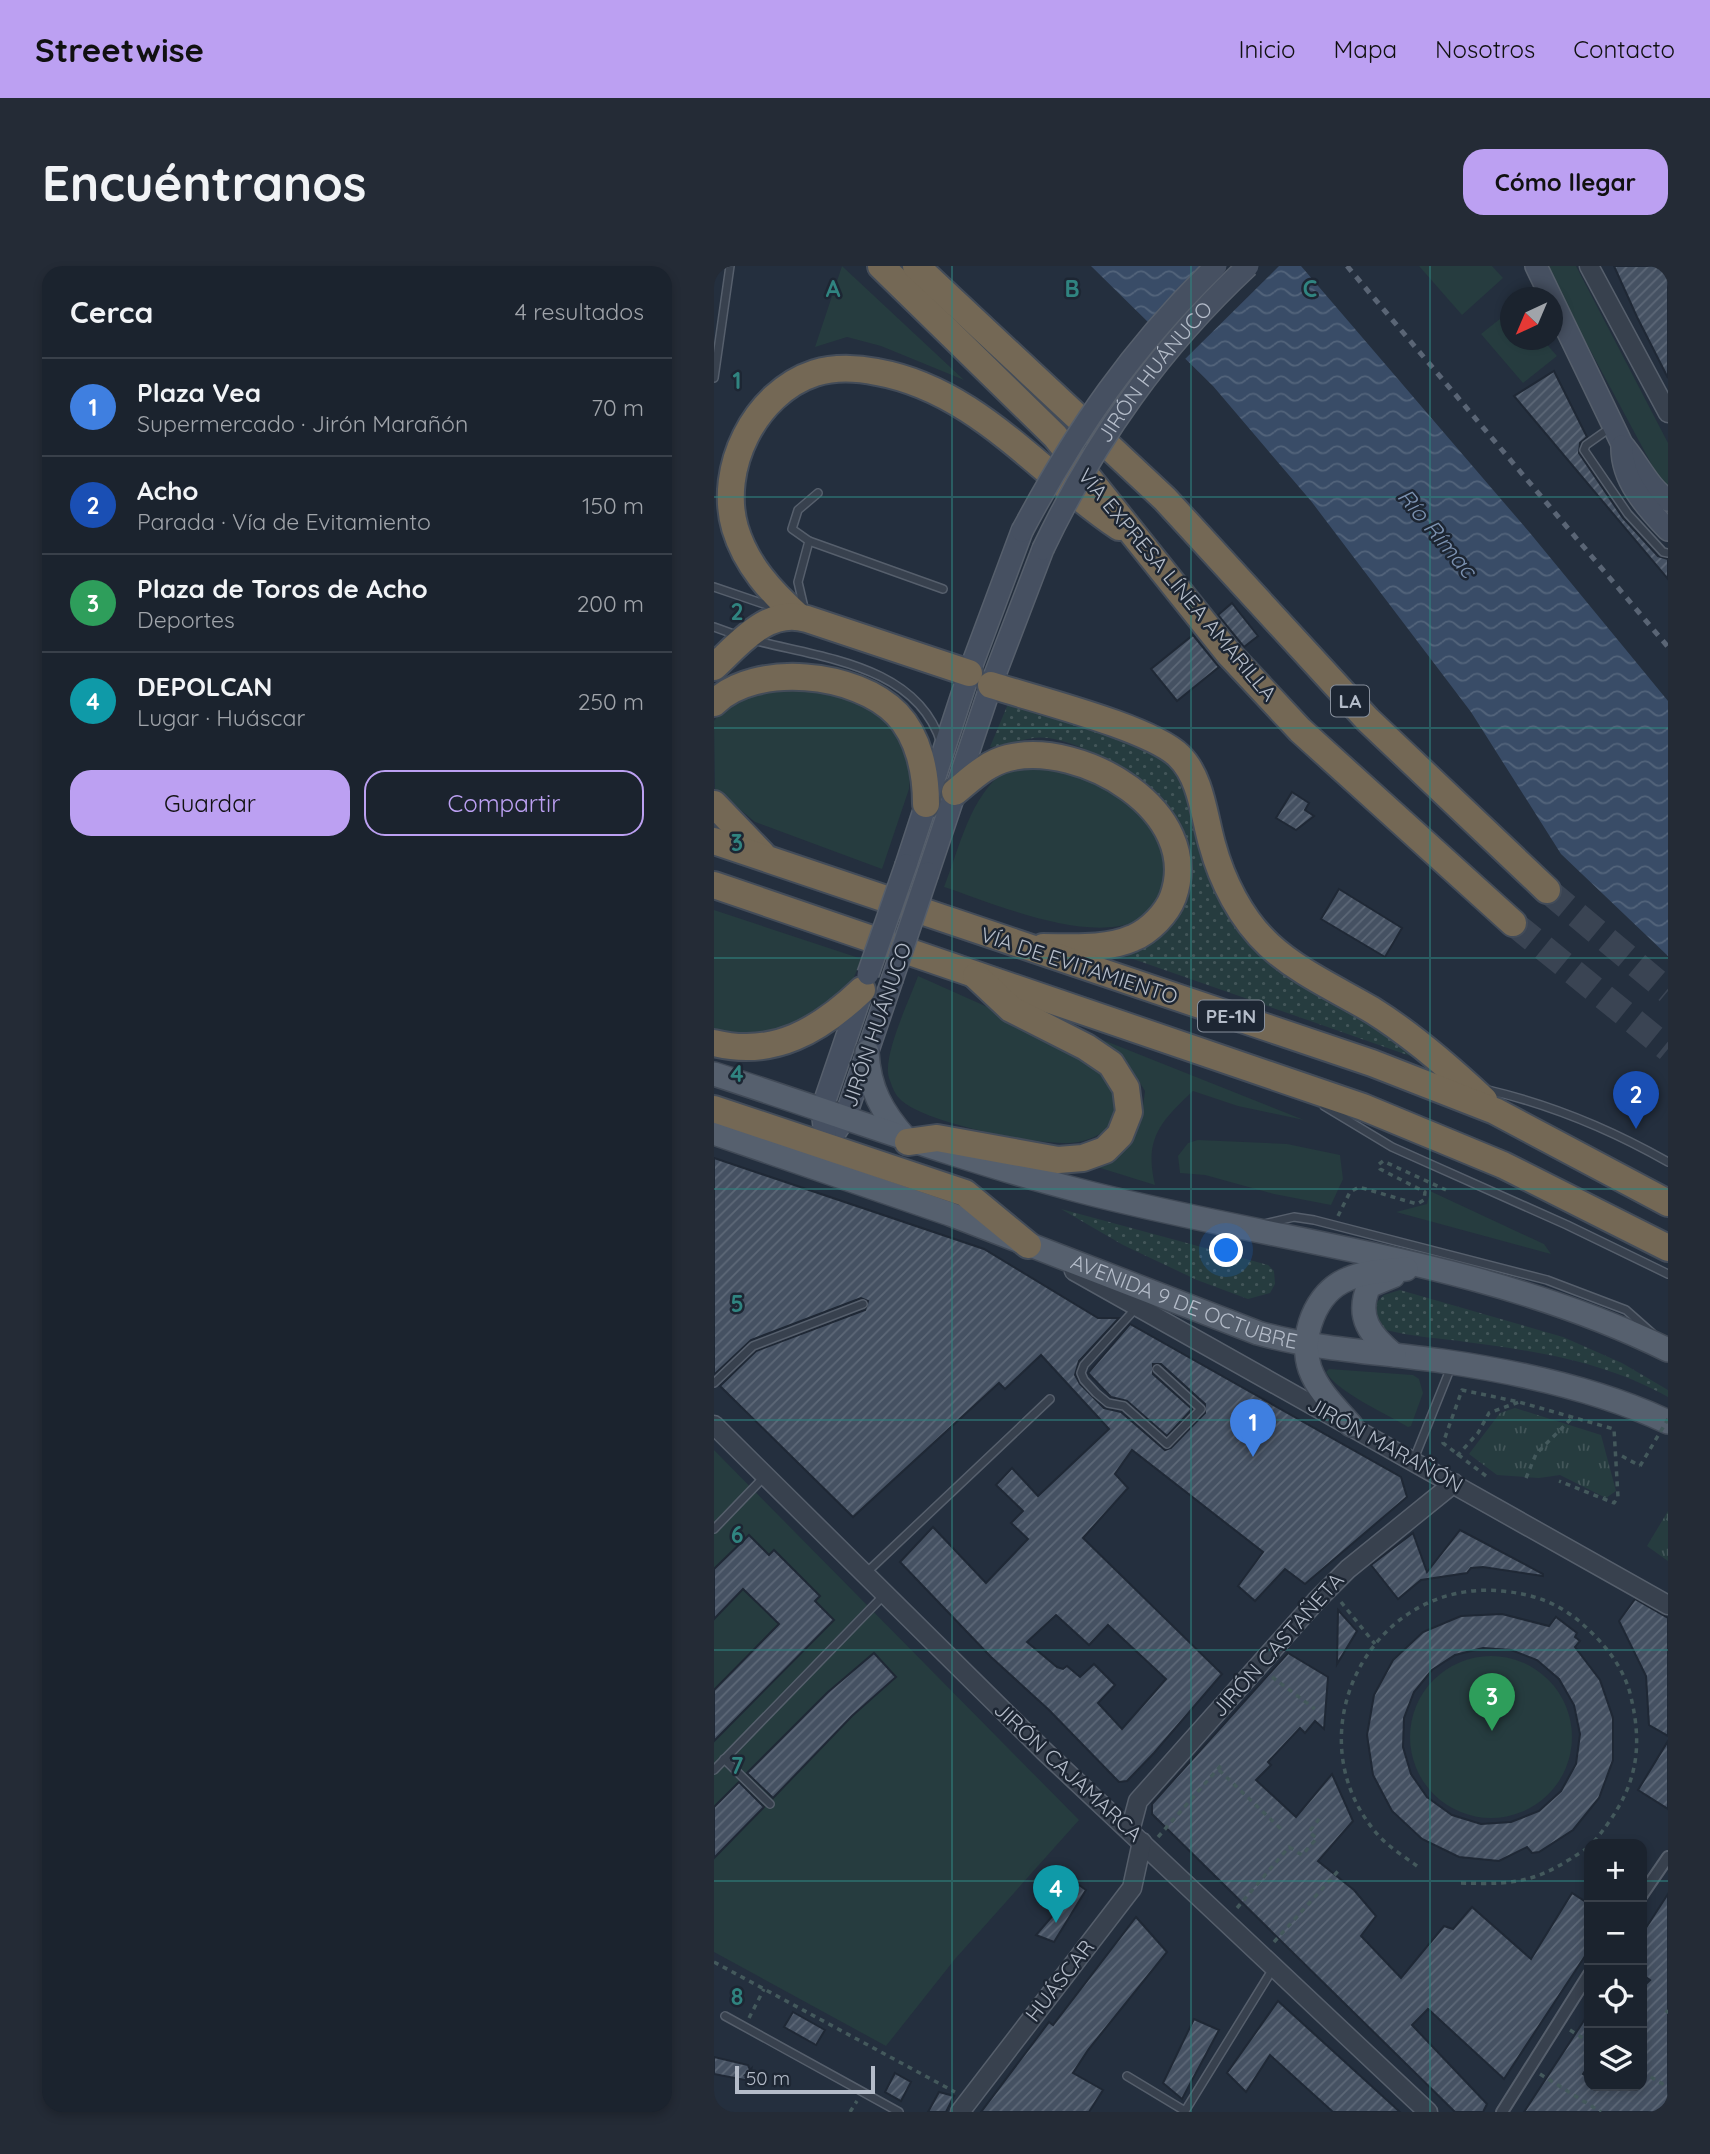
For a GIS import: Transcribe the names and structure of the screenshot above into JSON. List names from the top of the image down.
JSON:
{
  "streets": {
    "highway": [
      "VÍA EXPRESA LÍNEA AMARILLA",
      "LA",
      "VÍA DE EVITAMIENTO",
      "PE-1N"
    ],
    "main road": ["JIRÓN HUÁNUCO", "AVENIDA 9 DE OCTUBRE"],
    "street": [
      "JIRÓN MARAÑÓN",
      "JIRÓN CASTAÑETA",
      "JIRÓN CAJAMARCA",
      "HUÁSCAR"
    ]
  },
  "crossings": [
    ["AVENIDA 9 DE OCTUBRE", "JIRÓN MARAÑÓN"],
    ["JIRÓN MARAÑÓN", "JIRÓN CASTAÑETA"],
    ["JIRÓN CASTAÑETA", "JIRÓN CAJAMARCA"],
    ["JIRÓN CASTAÑETA", "HUÁSCAR"],
    ["JIRÓN CAJAMARCA", "HUÁSCAR"]
  ],
  "water": ["Río Rímac"],
  "scale_bar": "50 m",
  "north": "bottom left",
  "page": {
    "header": "Streetwise",
    "nav": [
      "Inicio",
      "Mapa",
      "Nosotros",
      "Contacto"
    ],
    "buttons": [
      "Cómo llegar",
      ["Guardar", "Compartir"]
    ],
    "title": "Encuéntranos",
    "heading": ["Cerca", "4 resultados"],
    "list": [
      {
        "mark": "1",
        "name": "Plaza Vea",
        "note": "Supermercado · Jirón Marañón",
        "value": "70 m"
      },
      {
        "mark": "2",
        "name": "Acho",
        "note": "Parada · Vía de Evitamiento",
        "value": "150 m"
      },
      {
        "mark": "3",
        "name": "Plaza de Toros de Acho",
        "note": "Deportes",
        "value": "200 m"
      },
      {
        "mark": "4",
        "name": "DEPOLCAN",
        "note": "Lugar · Huáscar",
        "value": "250 m"
      }
    ],
    "pins": [
      "2",
      "1",
      "3",
      "4"
    ],
    "map_buttons": ["+", "−"],
    "scale": "50 m"
  },
  "grid": {
    "columns": ["A", "B", "C"],
    "rows": [
      "1",
      "2",
      "3",
      "4",
      "5",
      "6",
      "7",
      "8"
    ]
  }
}
